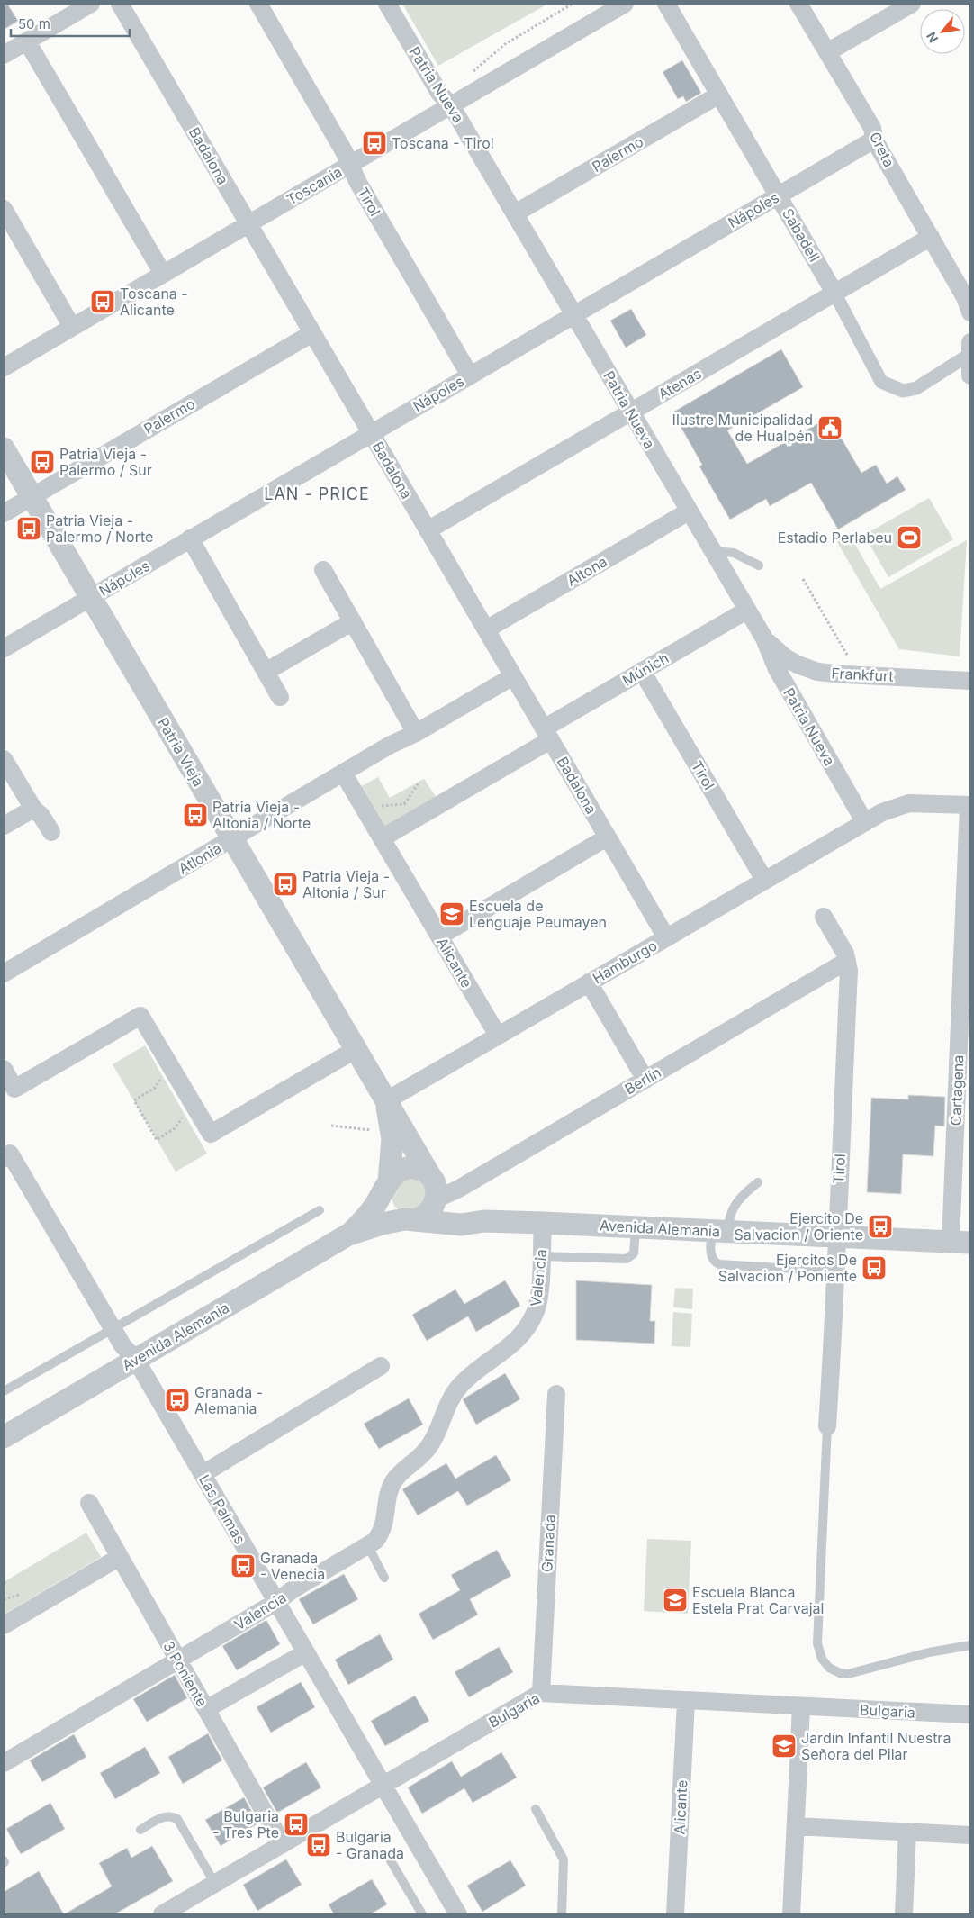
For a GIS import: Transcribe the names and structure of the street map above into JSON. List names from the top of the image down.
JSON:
{
  "streets": {
    "street": [
      "Patria Nueva",
      "Creta",
      "Palermo",
      "Badalona",
      "Toscania",
      "Tirol",
      "Nápoles",
      "Sabadell",
      "Atenas",
      "Altona",
      "Múnich",
      "Frankfurt",
      "Patria Vieja",
      "Atlonia",
      "Hamburgo",
      "Alicante",
      "Berlín",
      "Cartagena",
      "Avenida Alemania",
      "Valencia",
      "Las Palmas",
      "Granada",
      "3 Poniente",
      "Bulgaria"
    ]
  },
  "crossings": [
    ["Patria Nueva", "Palermo"],
    ["Patria Nueva", "Toscania"],
    ["Patria Nueva", "Nápoles"],
    ["Patria Nueva", "Atenas"],
    ["Patria Nueva", "Altona"],
    ["Patria Nueva", "Múnich"],
    ["Patria Nueva", "Frankfurt"],
    ["Patria Nueva", "Hamburgo"],
    ["Creta", "Nápoles"],
    ["Creta", "Atenas"],
    ["Palermo", "Badalona"],
    ["Palermo", "Sabadell"],
    ["Palermo", "Patria Vieja"],
    ["Badalona", "Toscania"],
    ["Badalona", "Nápoles"],
    ["Badalona", "Atenas"],
    ["Badalona", "Altona"],
    ["Badalona", "Múnich"],
    ["Badalona", "Atlonia"],
    ["Badalona", "Hamburgo"],
    ["Toscania", "Tirol"],
    ["Tirol", "Nápoles"],
    ["Tirol", "Múnich"],
    ["Tirol", "Hamburgo"],
    ["Tirol", "Berlín"],
    ["Tirol", "Avenida Alemania"],
    ["Nápoles", "Sabadell"],
    ["Nápoles", "Patria Vieja"],
    ["Sabadell", "Atenas"],
    ["Múnich", "Alicante"],
    ["Patria Vieja", "Atlonia"],
    ["Patria Vieja", "Hamburgo"],
    ["Patria Vieja", "Berlín"],
    ["Patria Vieja", "Avenida Alemania"],
    ["Atlonia", "Alicante"],
    ["Hamburgo", "Alicante"],
    ["Alicante", "Bulgaria"],
    ["Berlín", "Avenida Alemania"],
    ["Cartagena", "Avenida Alemania"],
    ["Avenida Alemania", "Valencia"],
    ["Avenida Alemania", "Las Palmas"],
    ["Valencia", "Las Palmas"],
    ["Valencia", "3 Poniente"],
    ["Las Palmas", "Bulgaria"],
    ["Granada", "Bulgaria"],
    ["3 Poniente", "Bulgaria"]
  ],
  "districts": ["LAN - PRICE"],
  "places": {
    "bus stop": [
      "Toscana - Tirol",
      "Toscana - Alicante",
      "Patria Vieja - Palermo / Sur",
      "Patria Vieja - Palermo / Norte",
      "Patria Vieja - Altonia / Norte",
      "Patria Vieja - Altonia / Sur",
      "Ejercito De Salvacion / Oriente",
      "Ejercitos De Salvacion / Poniente",
      "Granada - Alemania",
      "Granada - Venecia",
      "Bulgaria - Tres Pte",
      "Bulgaria - Granada"
    ],
    "public building": ["Ilustre Municipalidad de Hualpén"],
    "sports": ["Estadio Perlabeu"],
    "school or university": ["Escuela de Lenguaje Peumayen", "Escuela Blanca Estela Prat Carvajal", "Jardín Infantil Nuestra Señora del Pilar"]
  },
  "scale_bar": "50 m",
  "north": "bottom left"
}
